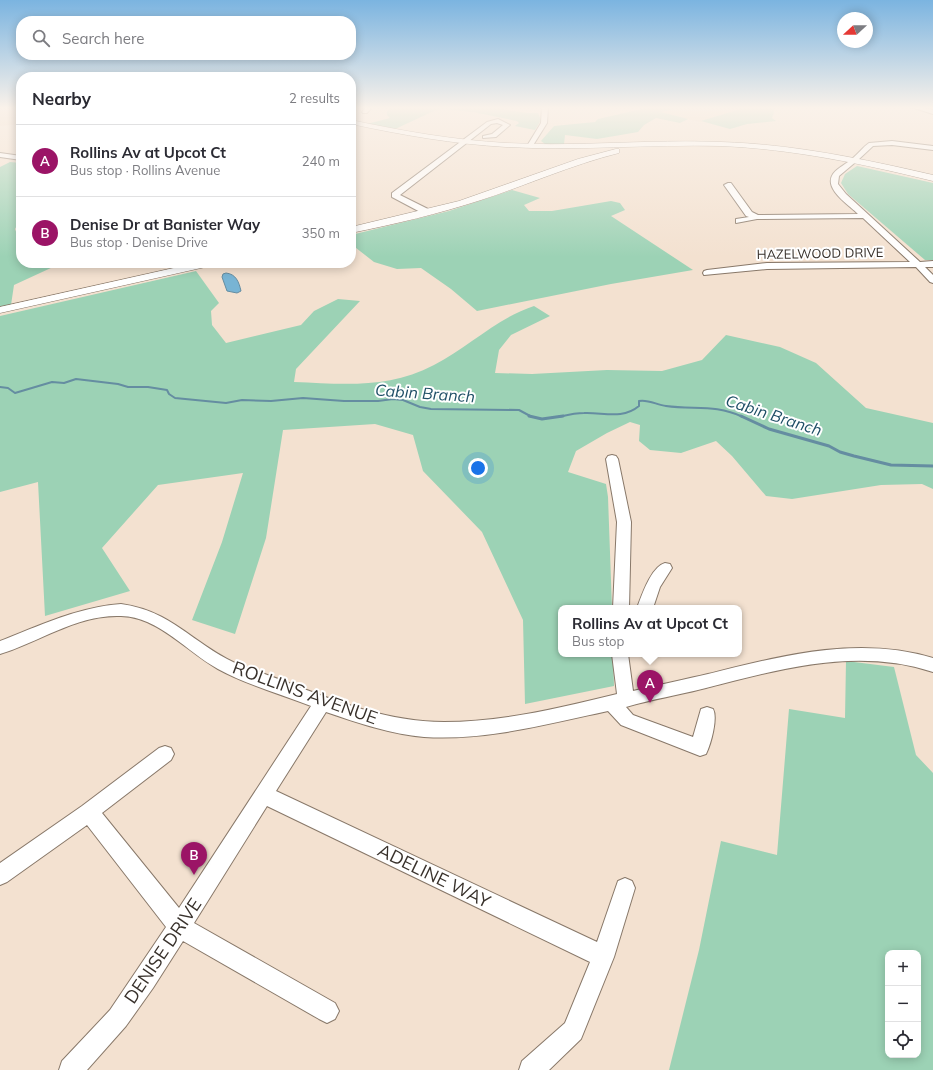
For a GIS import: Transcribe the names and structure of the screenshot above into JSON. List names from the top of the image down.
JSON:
{
  "streets": {
    "street": [
      "HAZELWOOD DRIVE",
      "ROLLINS AVENUE",
      "ADELINE WAY",
      "DENISE DRIVE"
    ]
  },
  "crossings": [
    ["ROLLINS AVENUE", "DENISE DRIVE"],
    ["ADELINE WAY", "DENISE DRIVE"]
  ],
  "water": ["Cabin Branch"],
  "north": "left",
  "page": {
    "search": "Search here",
    "heading": ["Nearby", "2 results"],
    "list": [
      {
        "mark": "A",
        "name": "Rollins Av at Upcot Ct",
        "note": "Bus stop · Rollins Avenue",
        "value": "240 m"
      },
      {
        "mark": "B",
        "name": "Denise Dr at Banister Way",
        "note": "Bus stop · Denise Drive",
        "value": "350 m"
      }
    ],
    "popup": ["Rollins Av at Upcot Ct", "Bus stop"],
    "pins": ["A", "B"],
    "map_buttons": ["+", "−"]
  }
}
